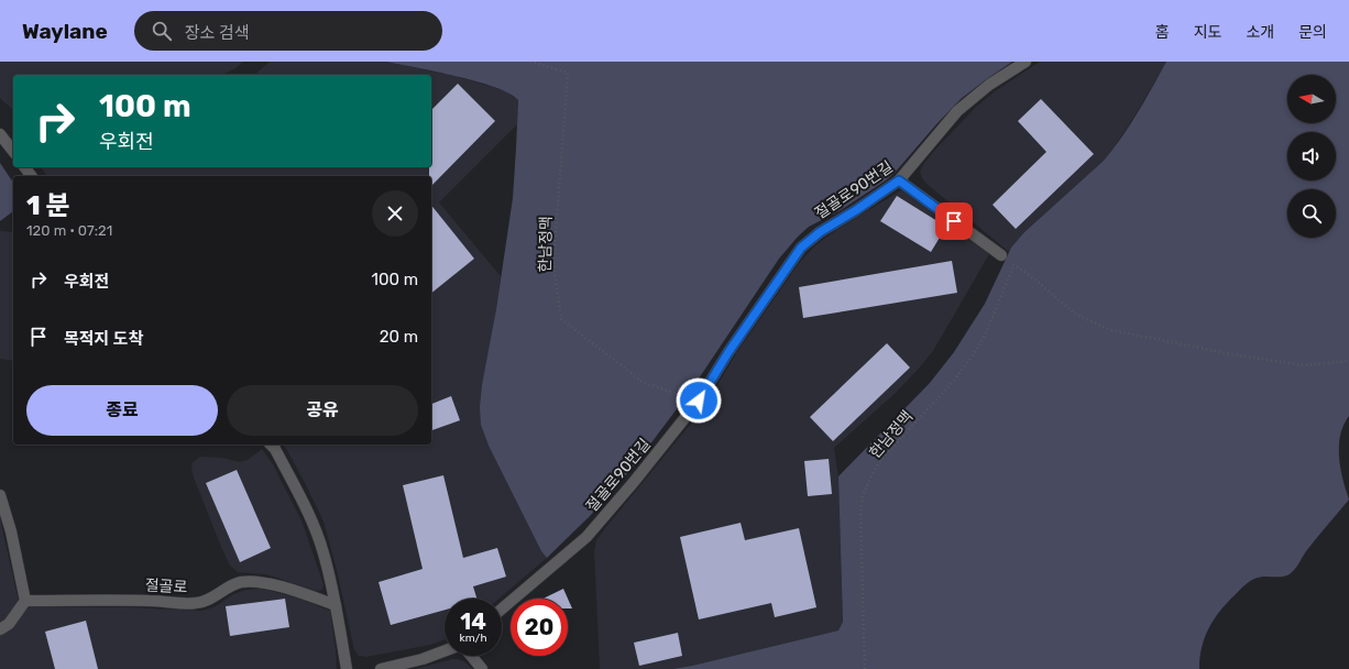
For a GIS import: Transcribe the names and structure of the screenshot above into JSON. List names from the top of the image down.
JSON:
{
  "streets": {
    "street": ["절골로90번길", "절골로"],
    "path": ["한남정맥"]
  },
  "crossings": [
    ["절골로90번길", "한남정맥"]
  ],
  "north": "left",
  "page": {
    "header": "Waylane",
    "search": "장소 검색",
    "nav": [
      "홈",
      "지도",
      "소개",
      "문의"
    ],
    "turn": ["100 m", "우회전"],
    "heading": ["1 분", "120 m · 07:21"],
    "list": [
      {
        "name": "우회전",
        "value": "100 m"
      },
      {
        "name": "목적지 도착",
        "value": "20 m"
      }
    ],
    "buttons": ["종료", "공유"],
    "speed": "14 km/h",
    "limit": "20"
  }
}
